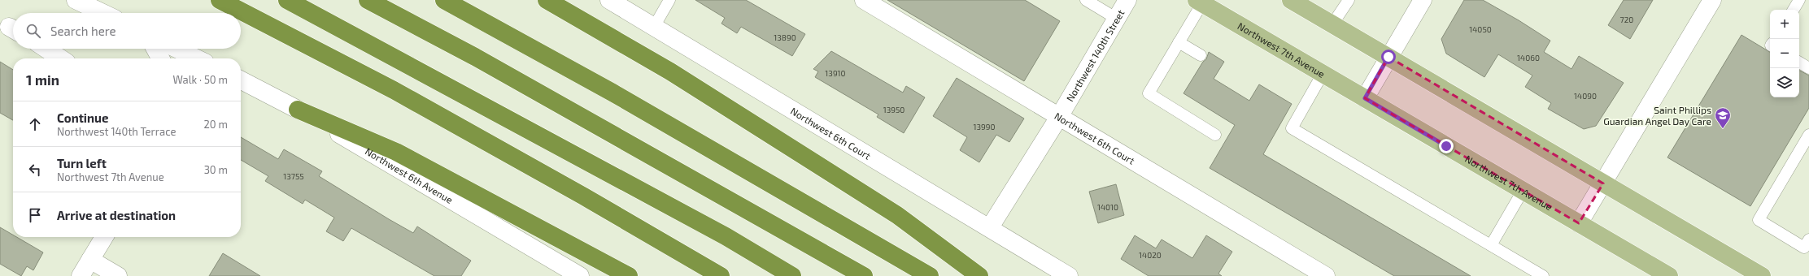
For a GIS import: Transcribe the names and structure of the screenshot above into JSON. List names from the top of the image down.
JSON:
{
  "streets": {
    "main road": ["Northwest 7th Avenue"],
    "street": ["Northwest 140th Street", "Northwest 6th Court", "Northwest 6th Avenue"]
  },
  "crossings": [
    ["Northwest 140th Street", "Northwest 6th Court"]
  ],
  "places": {
    "school or university": ["Saint Phillips Guardian Angel Day Care"]
  },
  "house_numbers": [
    "720",
    "14050",
    "13890",
    "14060",
    "13910",
    "14090",
    "13950",
    "13990",
    "13755",
    "14010",
    "14020"
  ],
  "page": {
    "map_buttons": ["+", "−"],
    "search": "Search here",
    "heading": ["1 min", "Walk · 50 m"],
    "list": [
      ["Continue", "Northwest 140th Terrace", "20 m"],
      ["Turn left", "Northwest 7th Avenue", "30 m"],
      "Arrive at destination"
    ]
  }
}
